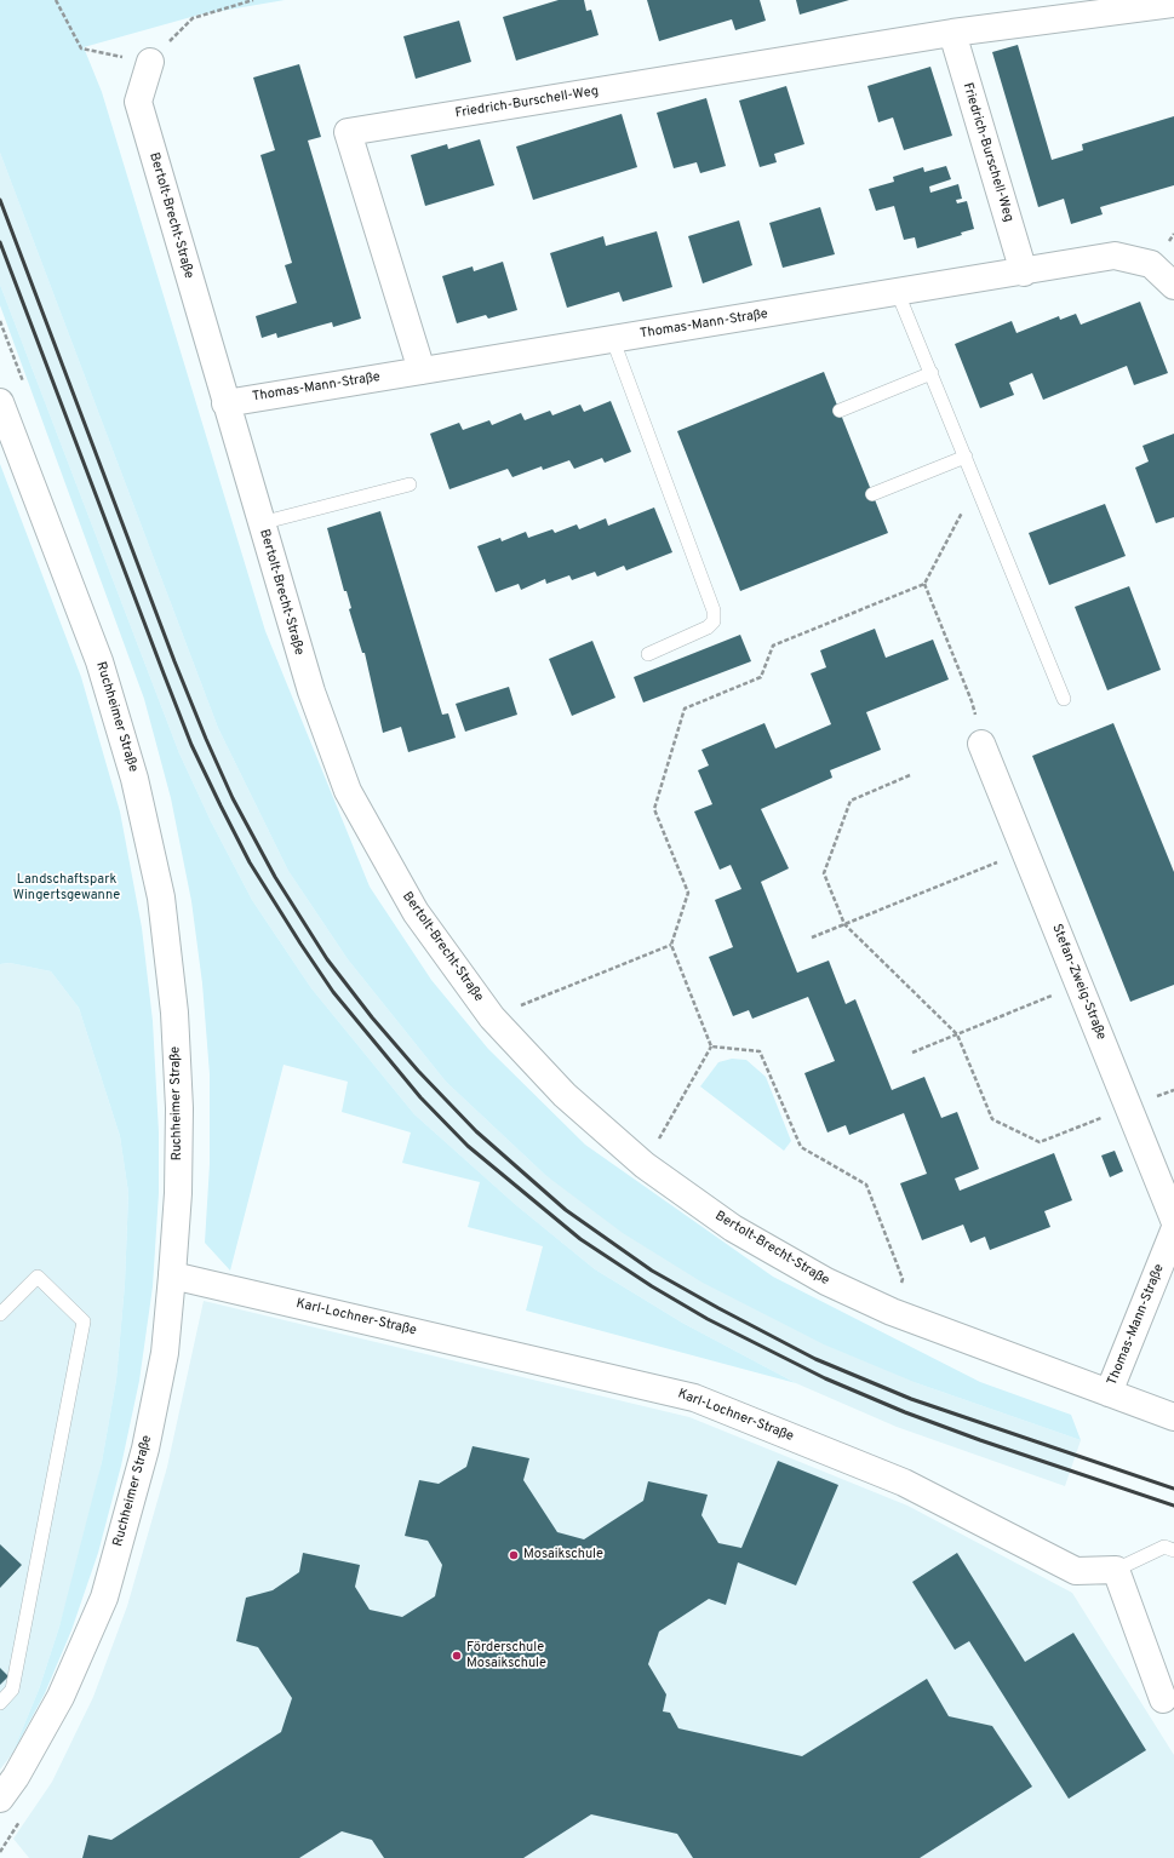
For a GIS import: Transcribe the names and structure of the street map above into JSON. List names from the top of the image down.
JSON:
{
  "streets": {
    "street": [
      "Friedrich-Burschell-Weg",
      "Bertolt-Brecht-Straße",
      "Thomas-Mann-Straße",
      "Ruchheimer Straße",
      "Stefan-Zweig-Straße",
      "Karl-Lochner-Straße"
    ]
  },
  "crossings": [
    ["Friedrich-Burschell-Weg", "Thomas-Mann-Straße"],
    ["Bertolt-Brecht-Straße", "Thomas-Mann-Straße"],
    ["Ruchheimer Straße", "Karl-Lochner-Straße"]
  ],
  "parks": ["Landschaftspark Wingertsgewanne"],
  "places": ["Mosaikschule", "Förderschule Mosaikschule"]
}
